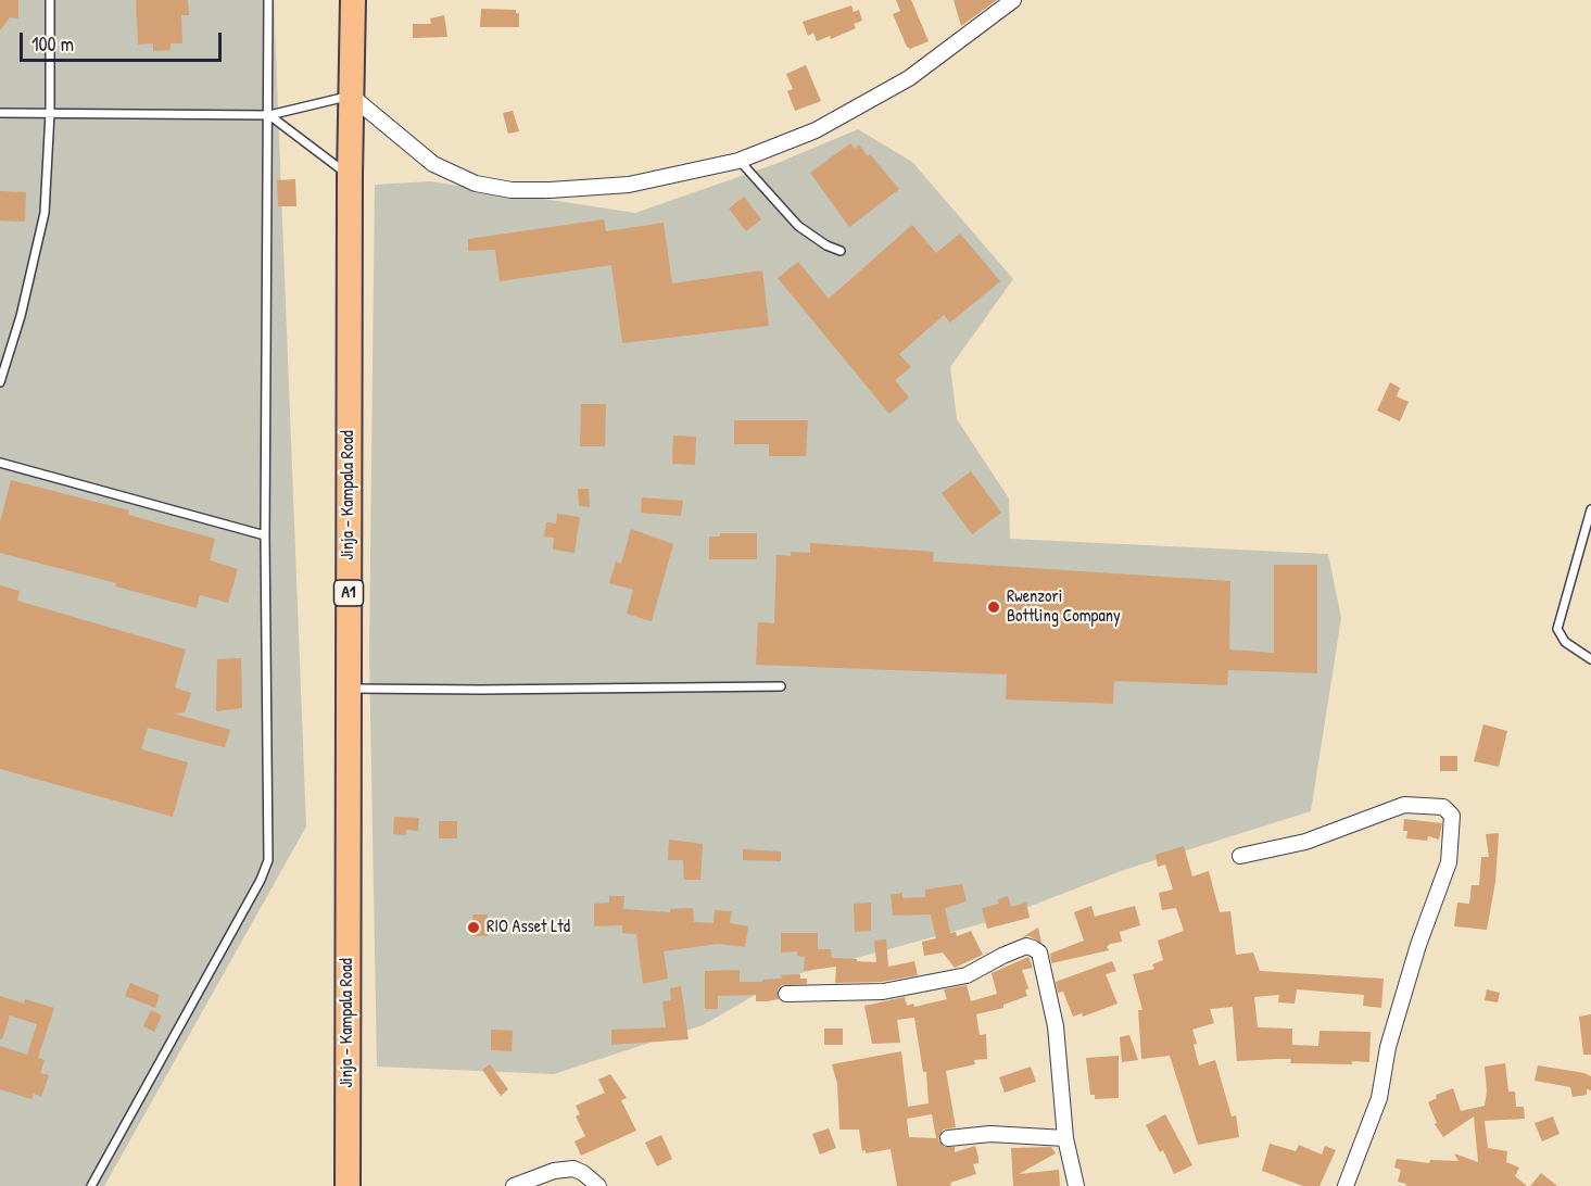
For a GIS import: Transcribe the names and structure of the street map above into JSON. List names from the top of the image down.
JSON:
{
  "streets": {
    "highway": ["Jinja - Kampala Road", "A1"]
  },
  "places": ["Rwenzori Bottling Company", "RIO Asset Ltd"],
  "scale_bar": "100 m"
}
